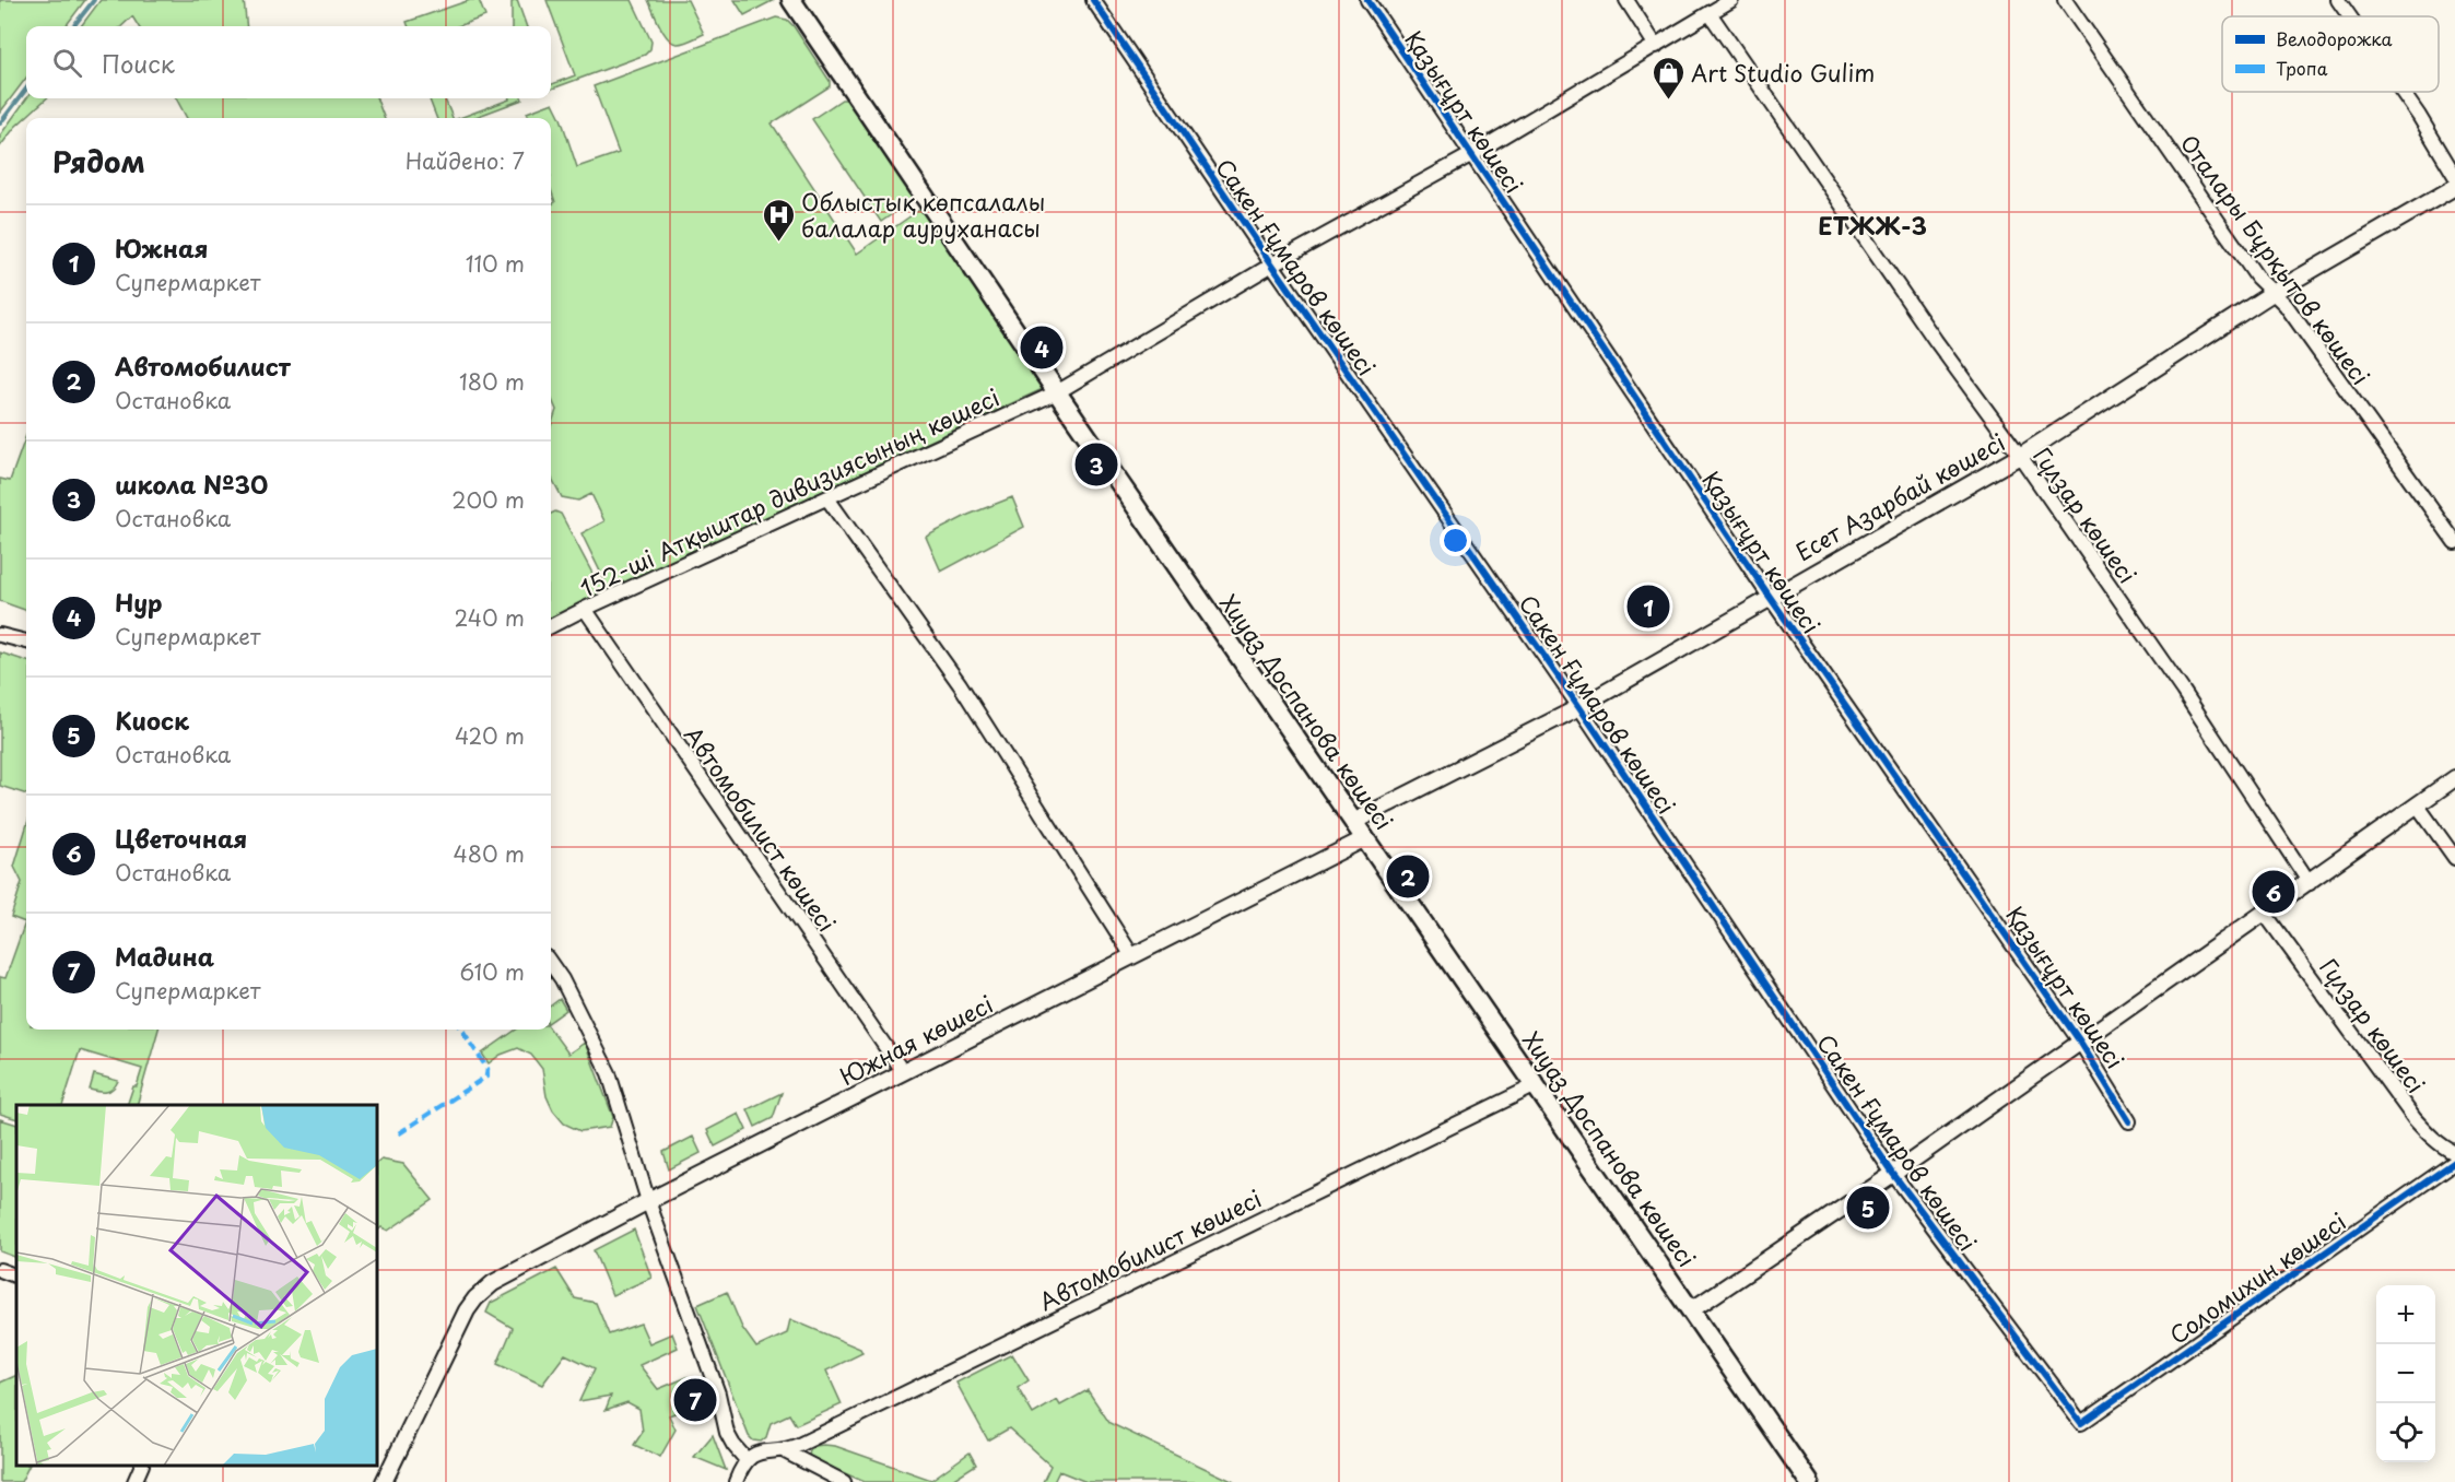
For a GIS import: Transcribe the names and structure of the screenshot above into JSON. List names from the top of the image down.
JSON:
{
  "streets": {
    "main road": ["Хиуаз Доспанова көшесі"],
    "street": [
      "Қазығұрт көшесі",
      "Оталары Бұрқытов көшесі",
      "Сакен Ғұмаров көшесі",
      "152-ші Атқыштар дивизиясының көшесі",
      "Есет Азарбай көшесі",
      "Гүлзар көшесі",
      "Автомобилист көшесі",
      "Южная көшесі",
      "Соломихин көшесі"
    ]
  },
  "crossings": [
    ["Қазығұрт көшесі", "152-ші Атқыштар дивизиясының көшесі"],
    ["Қазығұрт көшесі", "Есет Азарбай көшесі"],
    ["Оталары Бұрқытов көшесі", "Есет Азарбай көшесі"],
    ["Сакен Ғұмаров көшесі", "152-ші Атқыштар дивизиясының көшесі"],
    ["Сакен Ғұмаров көшесі", "Есет Азарбай көшесі"],
    ["Сакен Ғұмаров көшесі", "Соломихин көшесі"],
    ["152-ші Атқыштар дивизиясының көшесі", "Гүлзар көшесі"],
    ["152-ші Атқыштар дивизиясының көшесі", "Хиуаз Доспанова көшесі"],
    ["152-ші Атқыштар дивизиясының көшесі", "Автомобилист көшесі"],
    ["Есет Азарбай көшесі", "Гүлзар көшесі"],
    ["Есет Азарбай көшесі", "Хиуаз Доспанова көшесі"],
    ["Хиуаз Доспанова көшесі", "Автомобилист көшесі"],
    ["Хиуаз Доспанова көшесі", "Южная көшесі"],
    ["Автомобилист көшесі", "Южная көшесі"]
  ],
  "districts": ["ЕТЖЖ-3"],
  "places": {
    "shop": ["Art Studio Gulim"],
    "hospital": ["Облыстық көпсалалы балалар ауруханасы"]
  },
  "legend": ["Велодорожка", "Тропа"],
  "page": {
    "search": "Поиск",
    "heading": ["Рядом", "Найдено: 7"],
    "list": [
      {
        "mark": "1",
        "name": "Южная",
        "note": "Супермаркет",
        "value": "110 m"
      },
      {
        "mark": "2",
        "name": "Автомобилист",
        "note": "Остановка",
        "value": "180 m"
      },
      {
        "mark": "3",
        "name": "школа №30",
        "note": "Остановка",
        "value": "200 m"
      },
      {
        "mark": "4",
        "name": "Нур",
        "note": "Супермаркет",
        "value": "240 m"
      },
      {
        "mark": "5",
        "name": "Киоск",
        "note": "Остановка",
        "value": "420 m"
      },
      {
        "mark": "6",
        "name": "Цветочная",
        "note": "Остановка",
        "value": "480 m"
      },
      {
        "mark": "7",
        "name": "Мадина",
        "note": "Супермаркет",
        "value": "610 m"
      }
    ],
    "pins": [
      "4",
      "3",
      "1",
      "2",
      "6",
      "5",
      "7"
    ],
    "map_buttons": ["+", "−"]
  }
}
